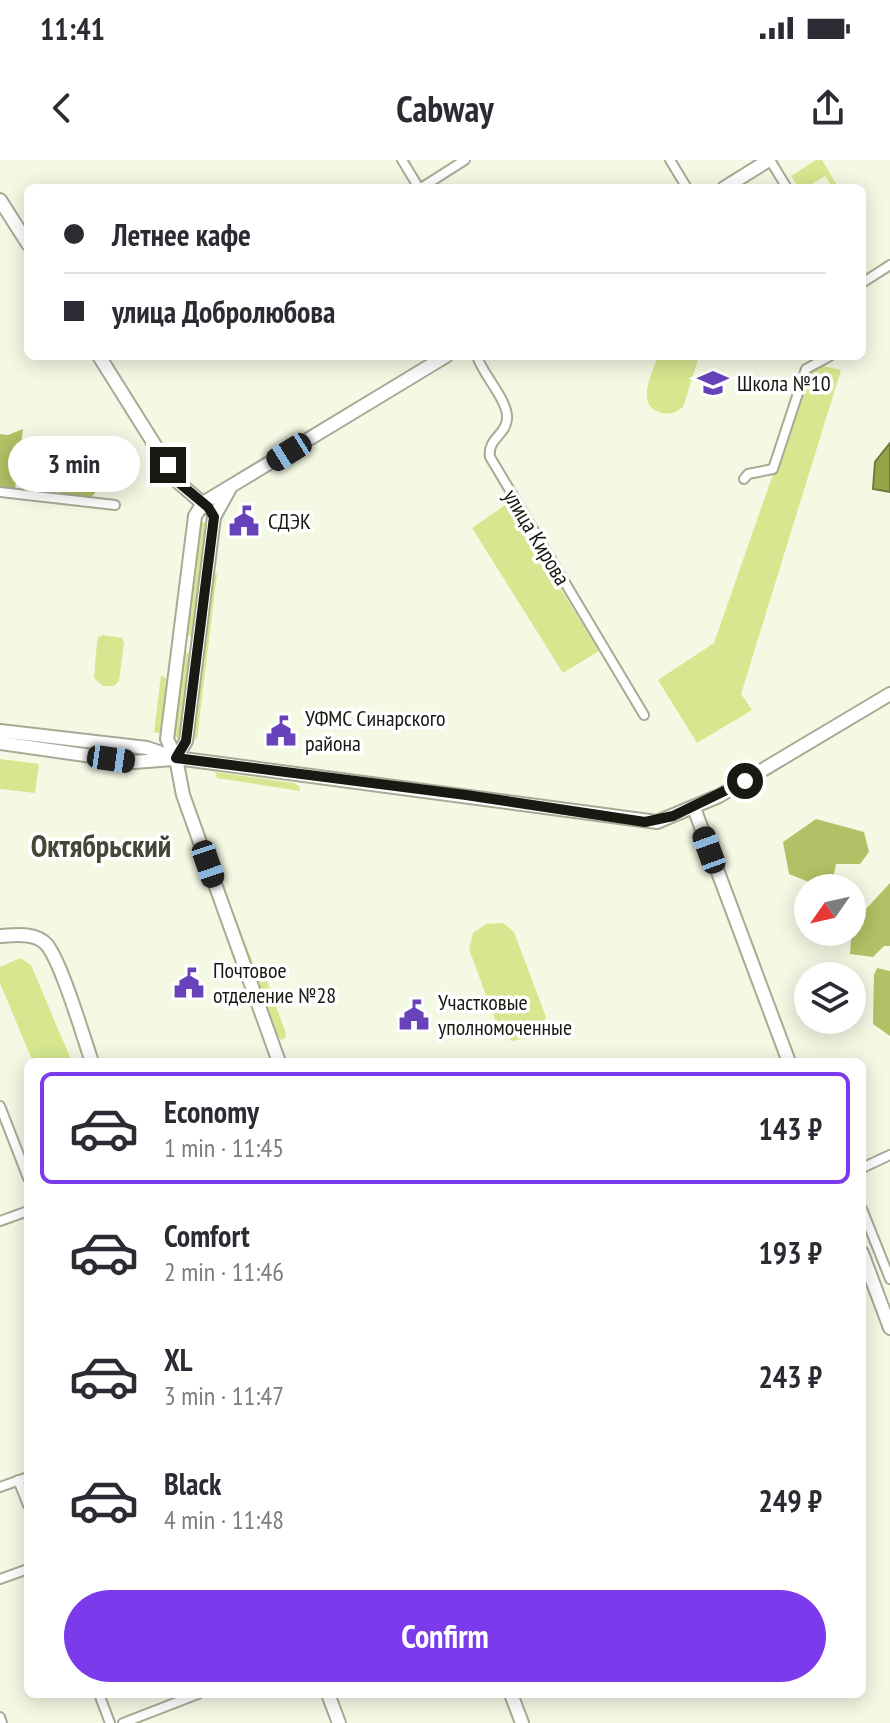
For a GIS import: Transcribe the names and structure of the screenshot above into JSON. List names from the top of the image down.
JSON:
{
  "streets": {
    "street": ["улица Кирова"]
  },
  "districts": ["Октябрьский"],
  "places": {
    "school or university": ["Школа №10"],
    "public building": [
      "СДЭК",
      "УФМС Синарского района",
      "Почтовое отделение №28",
      "Участковые уполномоченные"
    ]
  },
  "north": "bottom left",
  "page": {
    "status": "11:41",
    "header": "Cabway",
    "banner": ["Летнее кафе", "улица Добролюбова"],
    "bubble": "3 min",
    "list": [
      {
        "name": "Economy",
        "note": "1 min · 11:45",
        "value": "143 ₽"
      },
      {
        "name": "Comfort",
        "note": "2 min · 11:46",
        "value": "193 ₽"
      },
      {
        "name": "XL",
        "note": "3 min · 11:47",
        "value": "243 ₽"
      },
      {
        "name": "Black",
        "note": "4 min · 11:48",
        "value": "249 ₽"
      }
    ],
    "buttons": "Confirm"
  }
}
